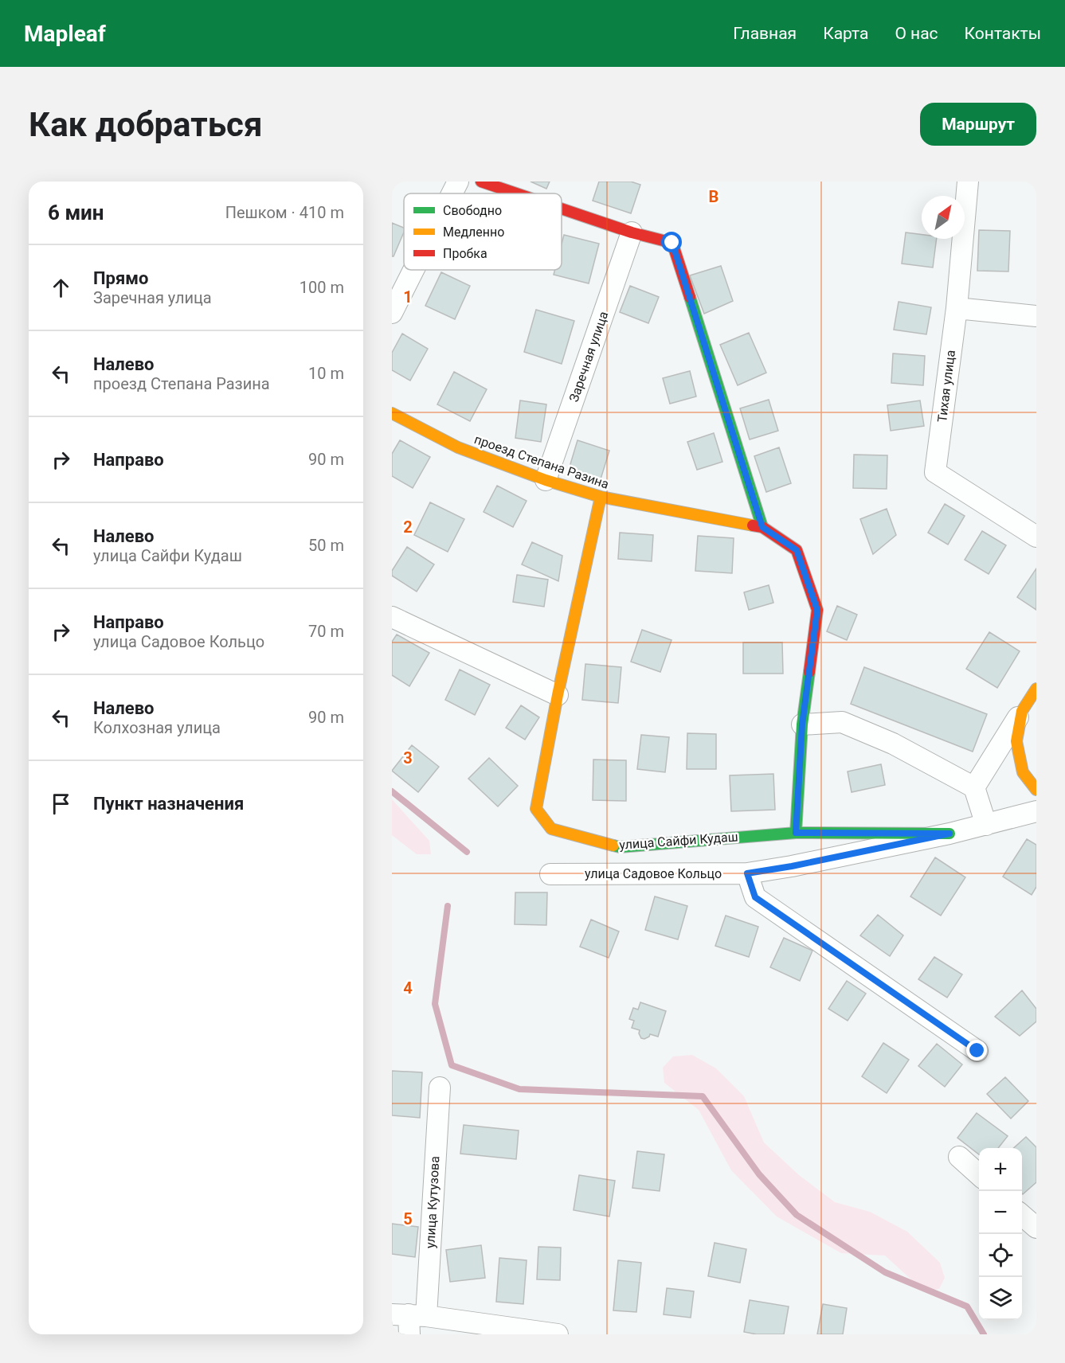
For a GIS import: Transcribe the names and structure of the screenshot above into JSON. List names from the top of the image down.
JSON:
{
  "streets": {
    "street": [
      "Заречная улица",
      "Тихая улица",
      "проезд Степана Разина",
      "улица Сайфи Кудаш",
      "улица Садовое Кольцо",
      "улица Кутузова"
    ]
  },
  "crossings": [
    ["Заречная улица", "проезд Степана Разина"],
    ["проезд Степана Разина", "улица Сайфи Кудаш"],
    ["улица Сайфи Кудаш", "улица Садовое Кольцо"]
  ],
  "legend": ["Свободно", "Медленно", "Пробка"],
  "north": "top right",
  "page": {
    "header": "Mapleaf",
    "nav": [
      "Главная",
      "Карта",
      "О нас",
      "Контакты"
    ],
    "buttons": "Маршрут",
    "title": "Как добраться",
    "heading": ["6 мин", "Пешком · 410 m"],
    "list": [
      ["Прямо", "Заречная улица", "100 m"],
      ["Налево", "проезд Степана Разина", "10 m"],
      ["Направо", "90 m"],
      ["Налево", "улица Сайфи Кудаш", "50 m"],
      ["Направо", "улица Садовое Кольцо", "70 m"],
      ["Налево", "Колхозная улица", "90 m"],
      "Пункт назначения"
    ],
    "map_buttons": ["+", "−"]
  },
  "grid": {
    "columns": ["B"],
    "rows": [
      "1",
      "2",
      "3",
      "4",
      "5"
    ]
  }
}
